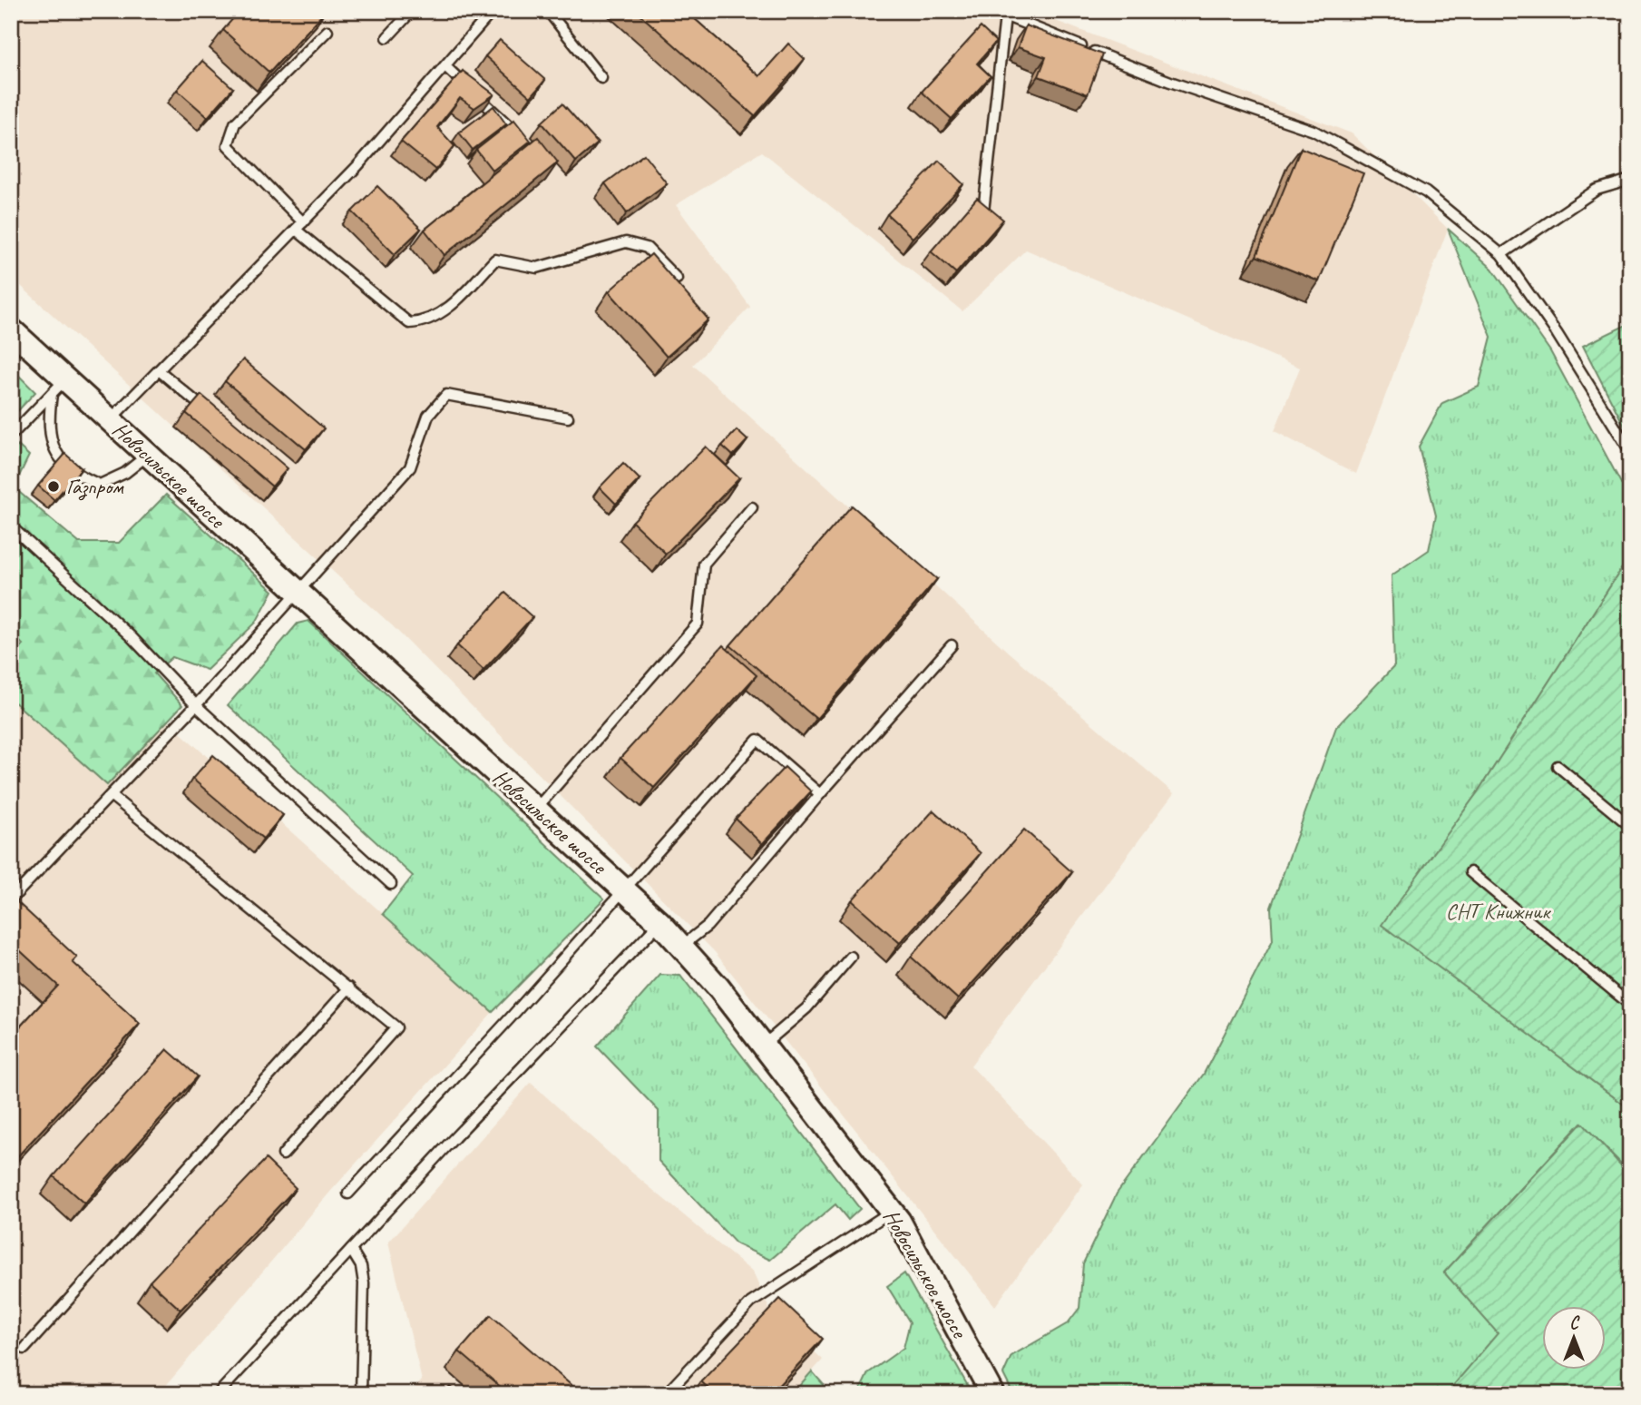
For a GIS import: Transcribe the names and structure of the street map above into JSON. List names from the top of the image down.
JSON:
{
  "streets": {
    "street": ["Новосильское шоссе"]
  },
  "parks": ["СНТ Книжник"],
  "places": ["Газпром"],
  "north": "top"
}
